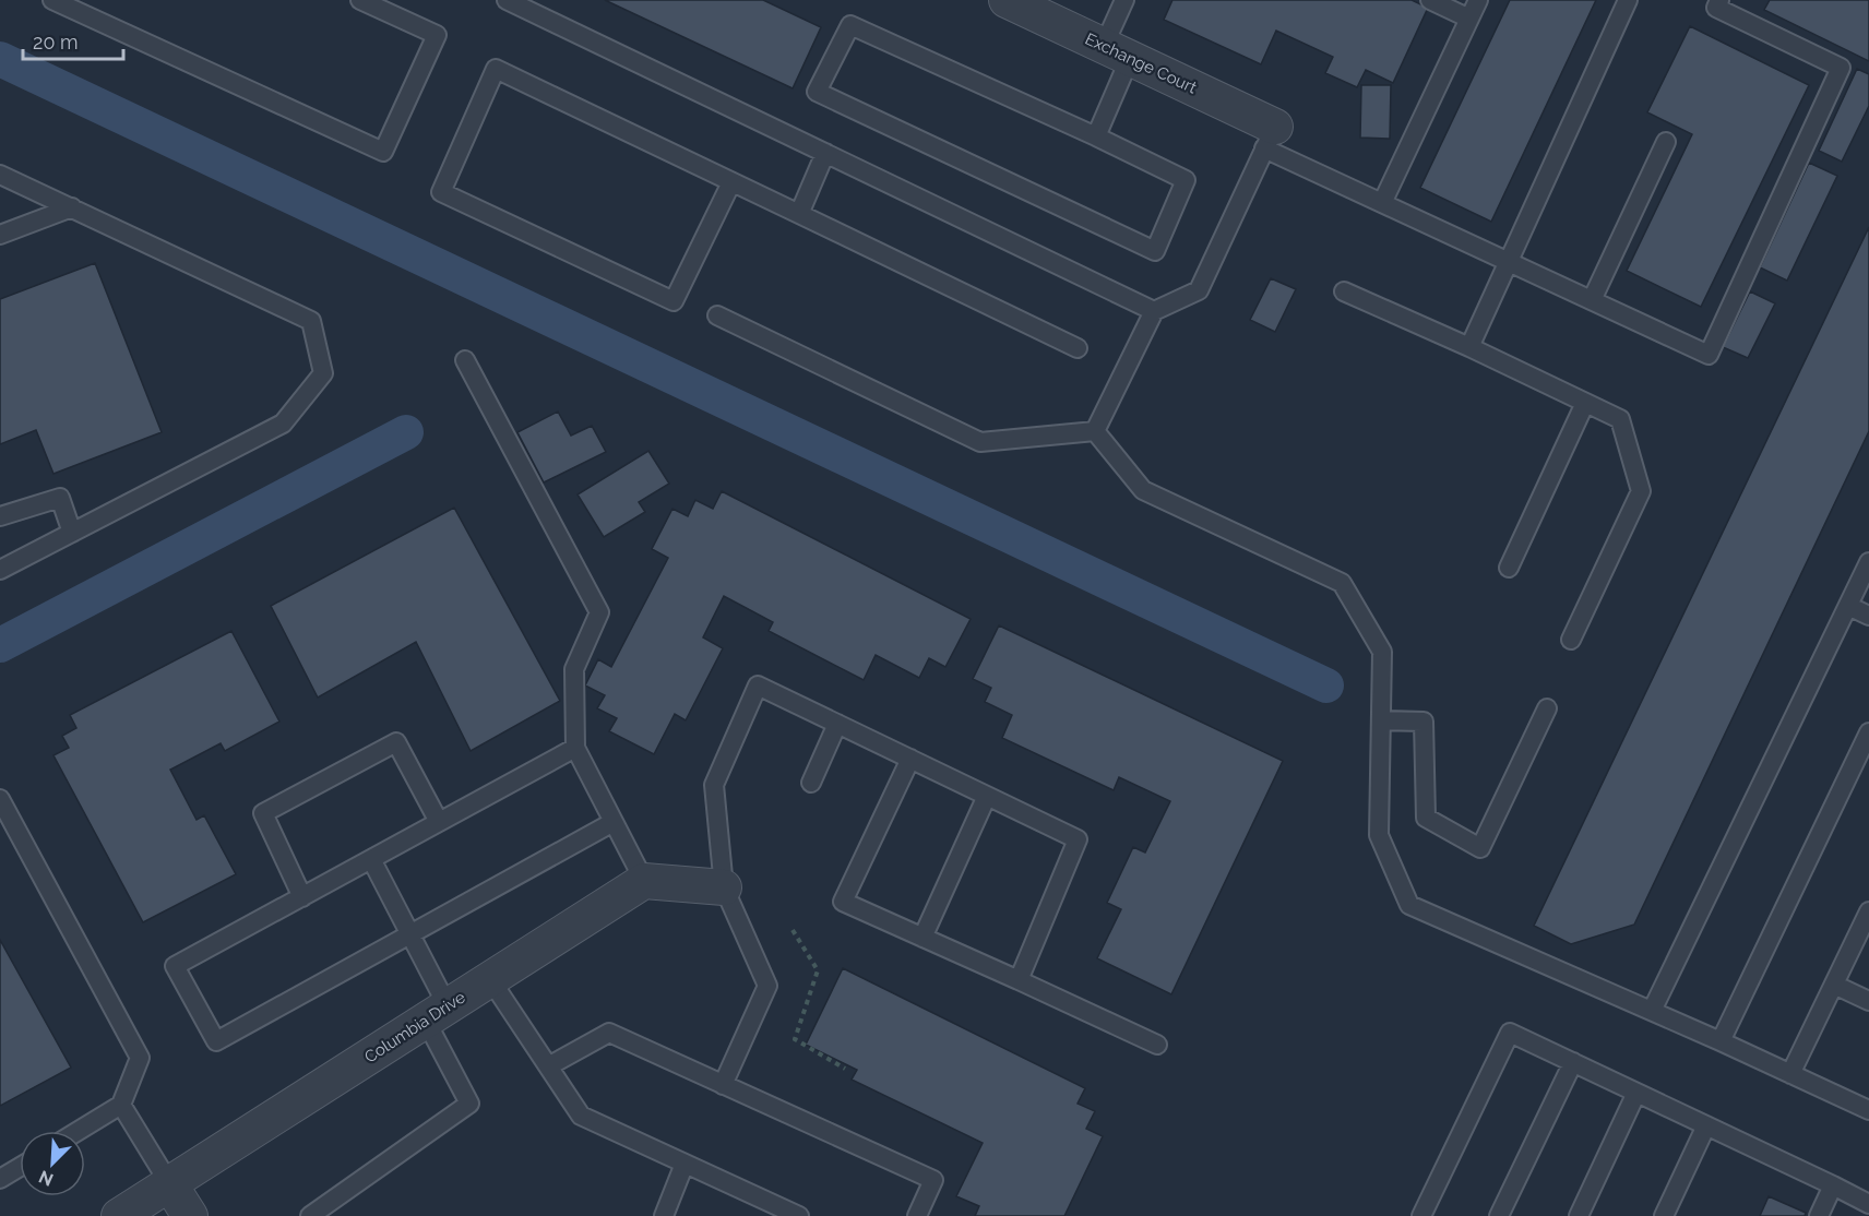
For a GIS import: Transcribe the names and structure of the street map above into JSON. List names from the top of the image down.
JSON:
{
  "streets": {
    "street": ["Exchange Court", "Columbia Drive"]
  },
  "scale_bar": "20 m",
  "north": "bottom left"
}
